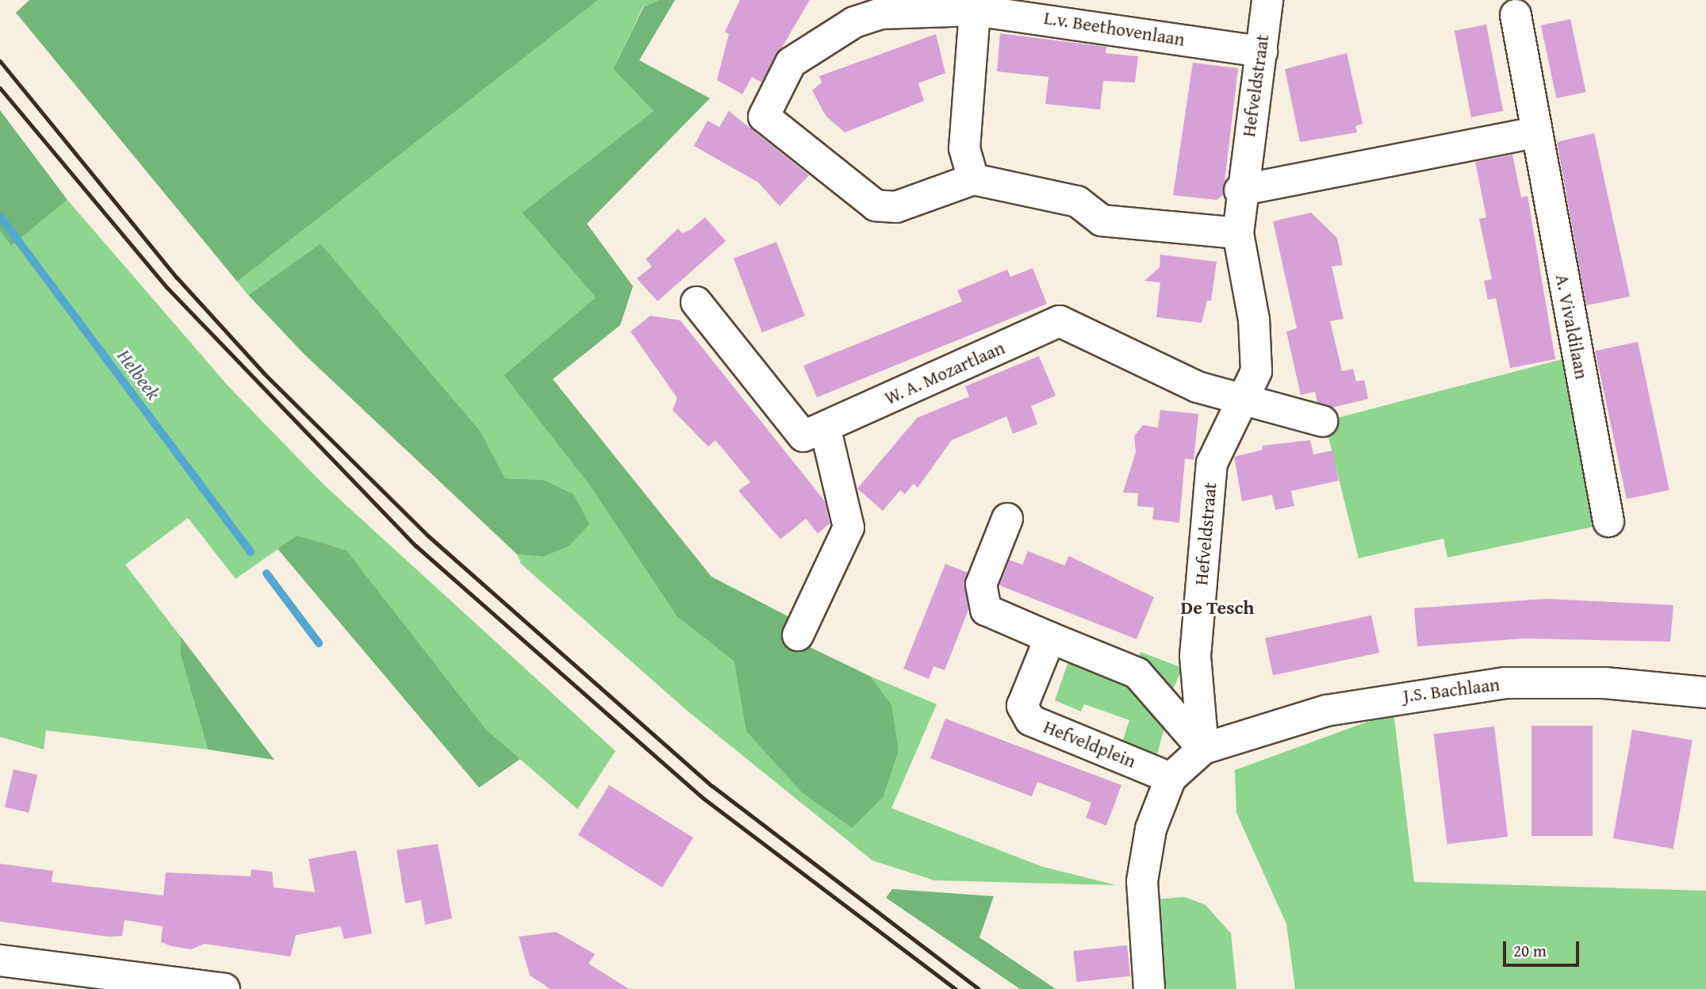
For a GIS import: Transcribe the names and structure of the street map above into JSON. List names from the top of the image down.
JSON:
{
  "streets": {
    "street": [
      "L.v. Beethovenlaan",
      "Hefveldstraat",
      "A. Vivaldilaan",
      "W. A. Mozartlaan",
      "J.S. Bachlaan",
      "Hefveldplein"
    ]
  },
  "crossings": [
    ["L.v. Beethovenlaan", "Hefveldstraat"],
    ["Hefveldstraat", "W. A. Mozartlaan"],
    ["Hefveldstraat", "J.S. Bachlaan"]
  ],
  "districts": ["De Tesch"],
  "water": ["Helbeek"],
  "scale_bar": "20 m"
}
